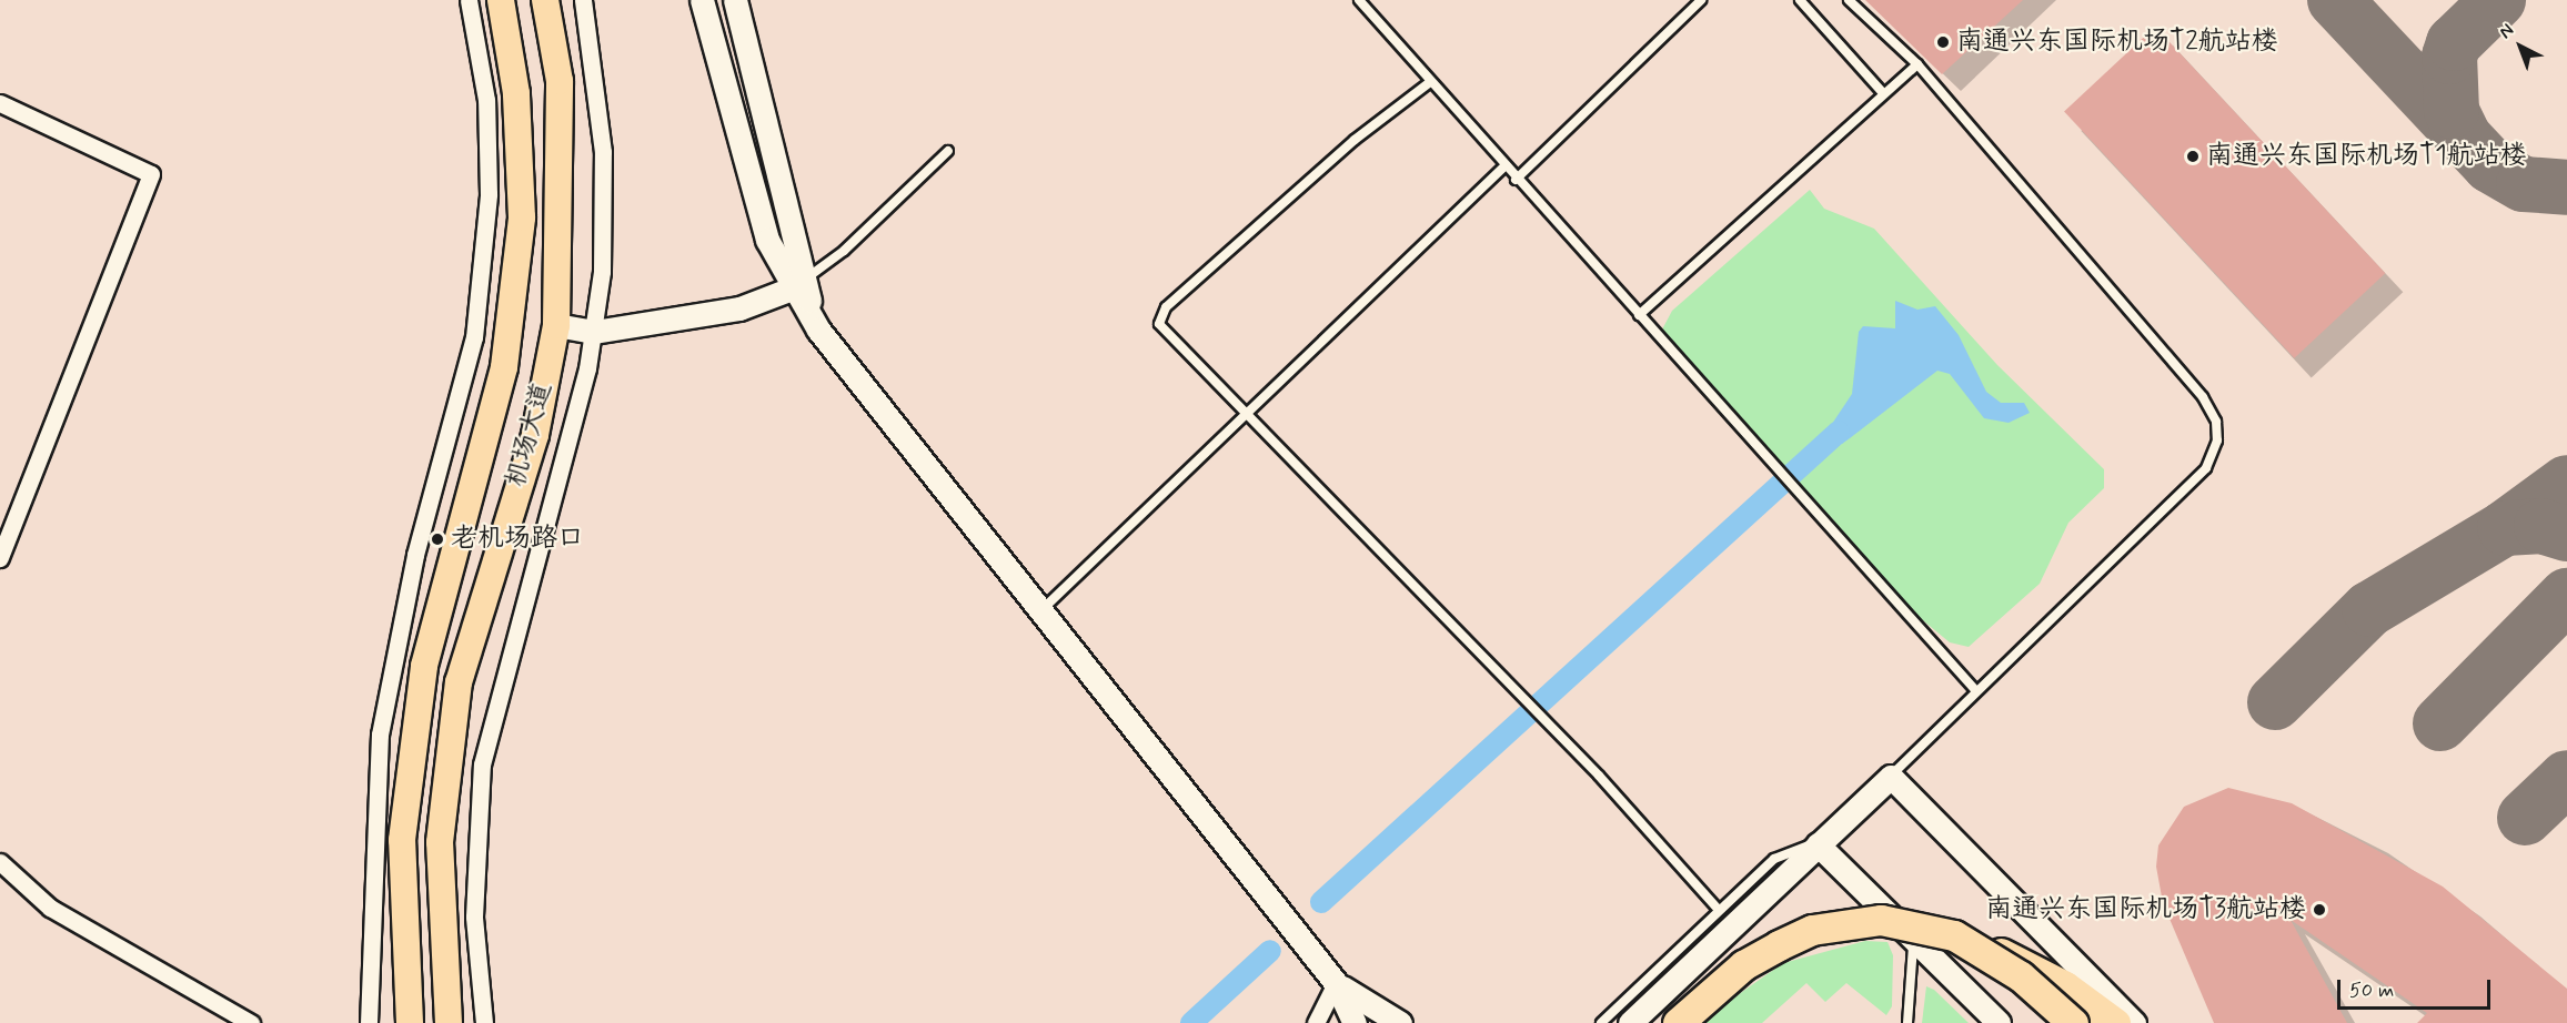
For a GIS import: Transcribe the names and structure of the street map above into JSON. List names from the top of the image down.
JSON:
{
  "streets": {
    "main road": ["机场大道"]
  },
  "places": [
    "南通兴东国际机场T2航站楼",
    "南通兴东国际机场T1航站楼",
    "老机场路口",
    "南通兴东国际机场T3航站楼"
  ],
  "scale_bar": "50 m",
  "north": "top left"
}
